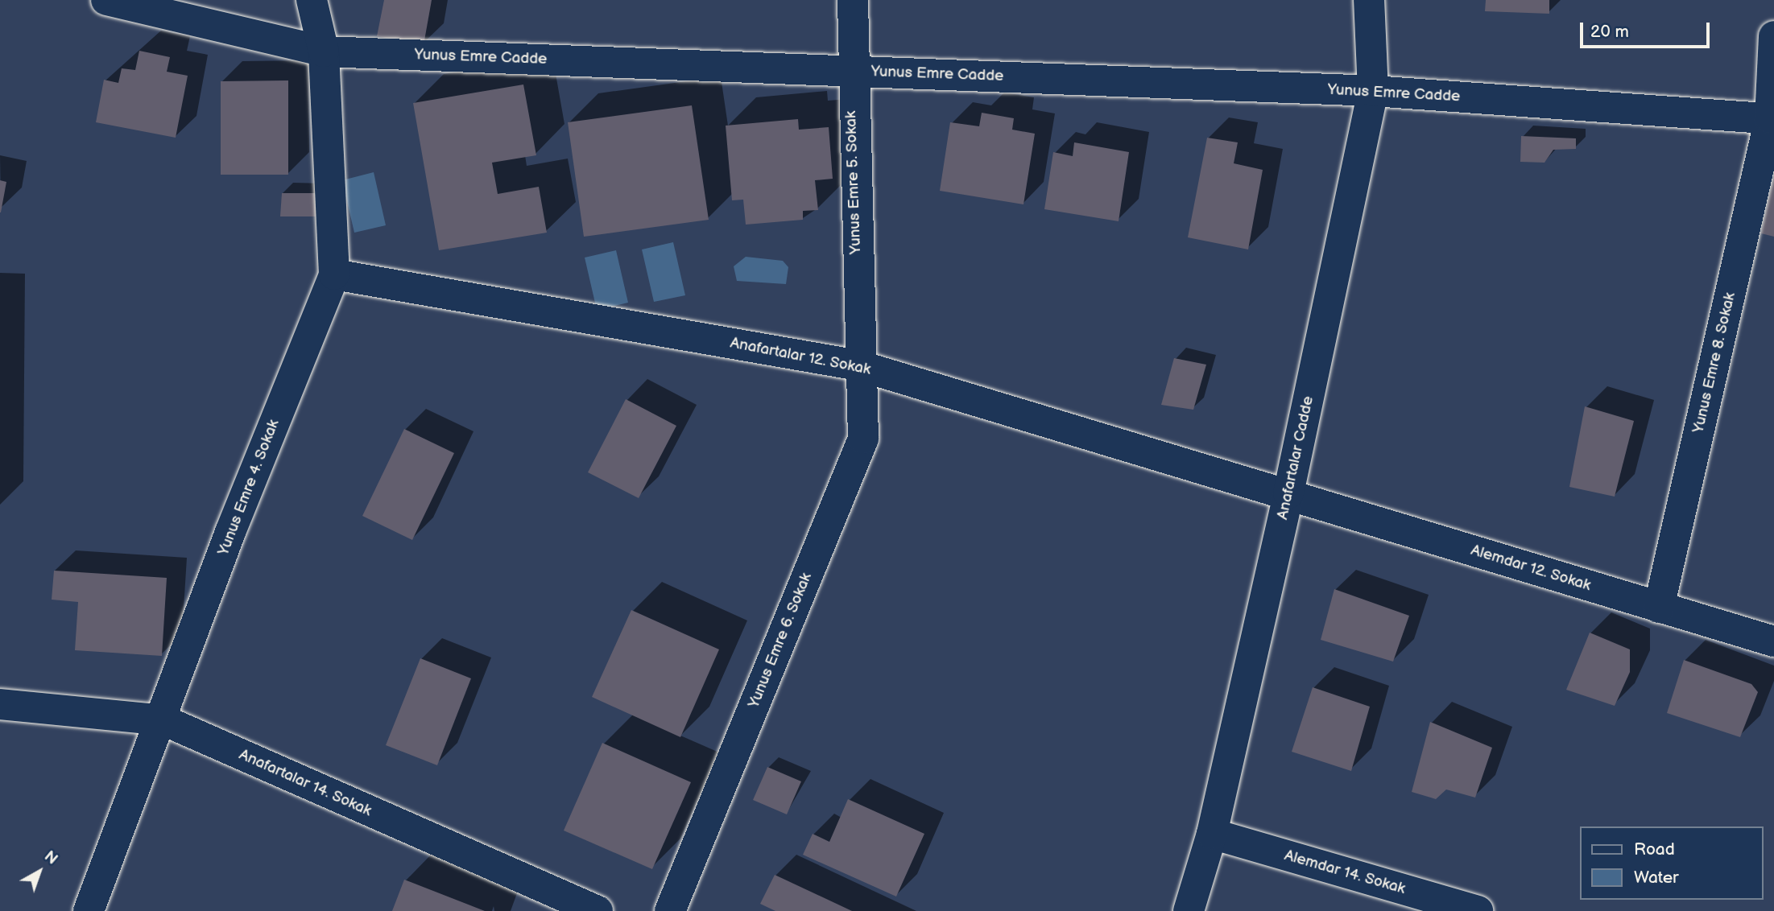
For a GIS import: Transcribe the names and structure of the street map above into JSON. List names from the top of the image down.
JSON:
{
  "streets": {
    "street": [
      "Yunus Emre Cadde",
      "Yunus Emre 5. Sokak",
      "Anafartalar 12. Sokak",
      "Yunus Emre 8. Sokak",
      "Anafartalar Cadde",
      "Yunus Emre 4. Sokak",
      "Alemdar 12. Sokak",
      "Yunus Emre 6. Sokak",
      "Anafartalar 14. Sokak",
      "Alemdar 14. Sokak"
    ]
  },
  "crossings": [
    ["Yunus Emre Cadde", "Yunus Emre 5. Sokak"],
    ["Yunus Emre Cadde", "Yunus Emre 8. Sokak"],
    ["Yunus Emre Cadde", "Anafartalar Cadde"],
    ["Yunus Emre Cadde", "Yunus Emre 4. Sokak"],
    ["Yunus Emre 5. Sokak", "Anafartalar 12. Sokak"],
    ["Yunus Emre 5. Sokak", "Yunus Emre 6. Sokak"],
    ["Anafartalar 12. Sokak", "Anafartalar Cadde"],
    ["Anafartalar 12. Sokak", "Yunus Emre 4. Sokak"],
    ["Anafartalar 12. Sokak", "Alemdar 12. Sokak"],
    ["Anafartalar 12. Sokak", "Yunus Emre 6. Sokak"],
    ["Yunus Emre 8. Sokak", "Alemdar 12. Sokak"],
    ["Anafartalar Cadde", "Alemdar 12. Sokak"],
    ["Anafartalar Cadde", "Alemdar 14. Sokak"],
    ["Yunus Emre 4. Sokak", "Anafartalar 14. Sokak"]
  ],
  "legend": ["Road", "Water"],
  "scale_bar": "20 m",
  "north": "top right"
}
